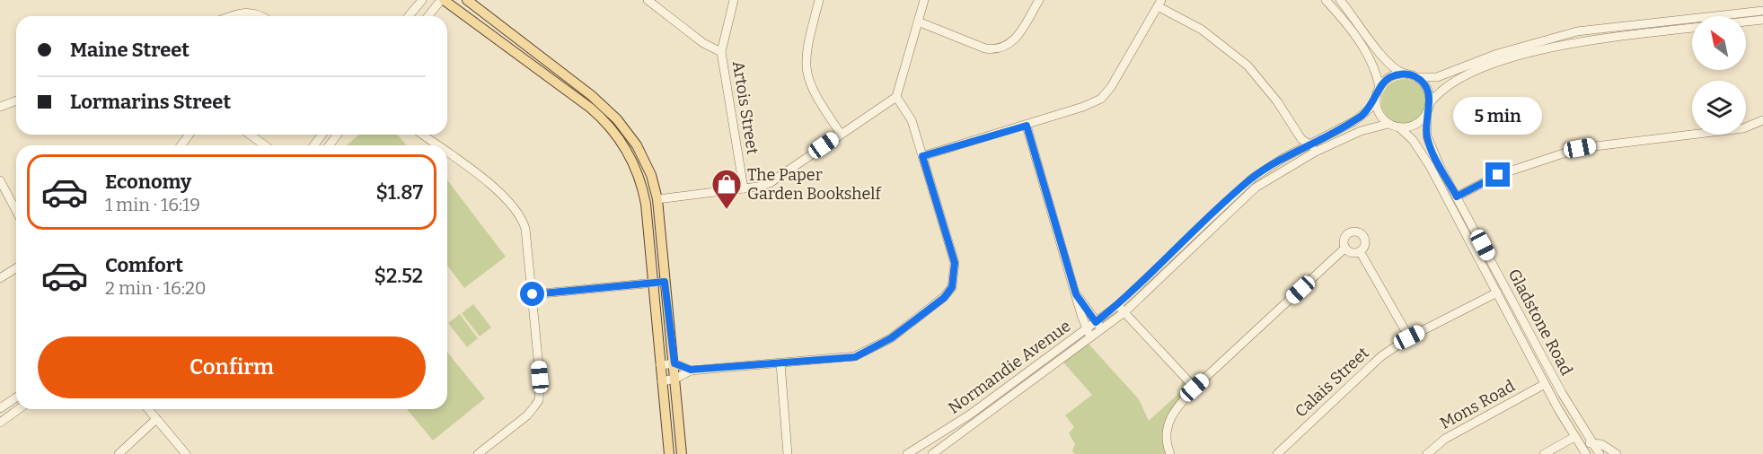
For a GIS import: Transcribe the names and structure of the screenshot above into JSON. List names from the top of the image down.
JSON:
{
  "streets": {
    "street": [
      "Artois Street",
      "Gladstone Road",
      "Normandie Avenue",
      "Calais Street",
      "Mons Road"
    ]
  },
  "crossings": [
    ["Gladstone Road", "Normandie Avenue"],
    ["Gladstone Road", "Calais Street"],
    ["Gladstone Road", "Mons Road"]
  ],
  "places": {
    "shop": ["The Paper Garden Bookshelf"]
  },
  "north": "top left",
  "page": {
    "banner": ["Maine Street", "Lormarins Street"],
    "bubble": "5 min",
    "list": [
      {
        "name": "Economy",
        "note": "1 min · 16:19",
        "value": "$1.87"
      },
      {
        "name": "Comfort",
        "note": "2 min · 16:20",
        "value": "$2.52"
      }
    ],
    "buttons": "Confirm"
  }
}
